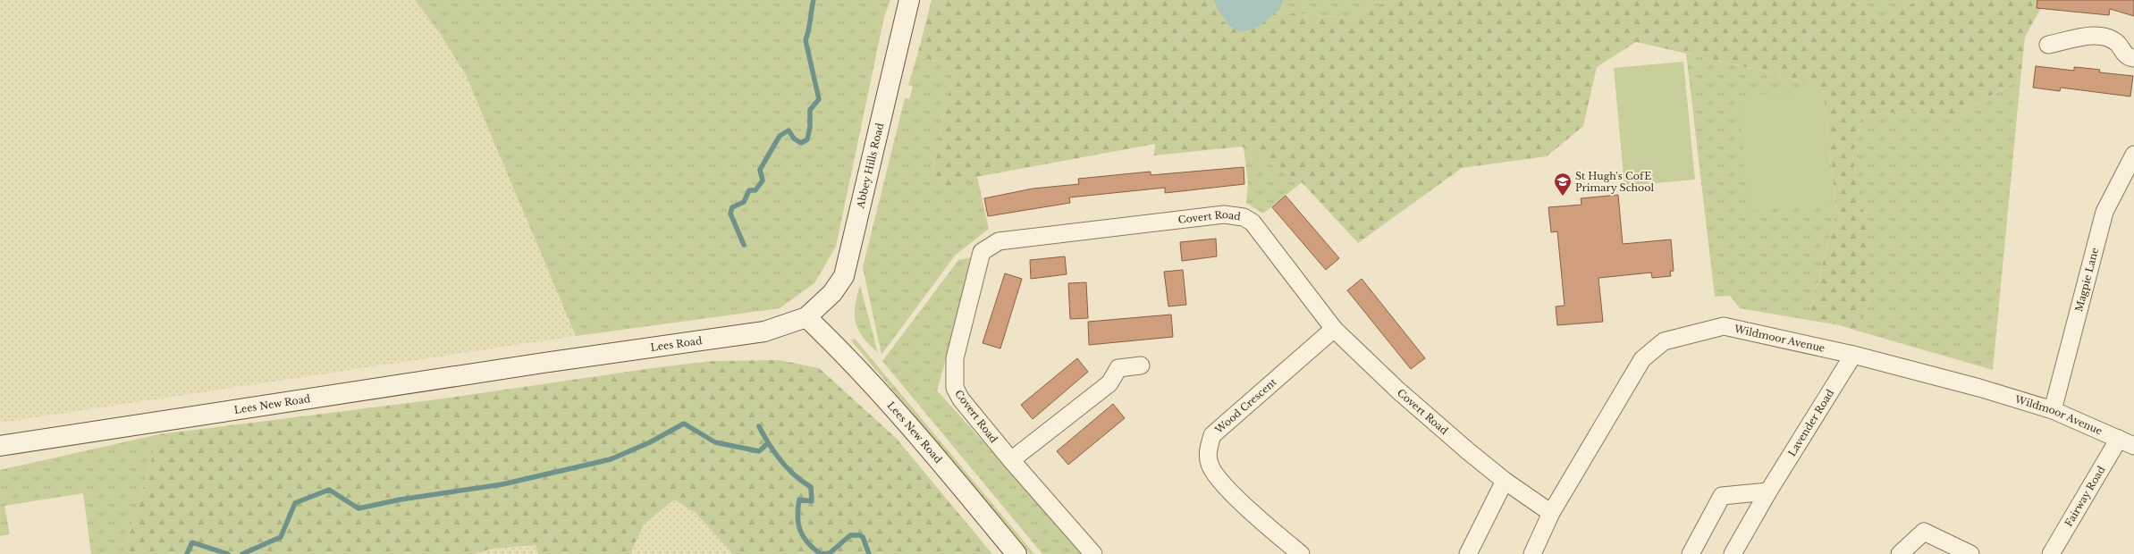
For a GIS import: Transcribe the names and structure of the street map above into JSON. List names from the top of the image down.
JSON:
{
  "streets": {
    "main road": ["Abbey Hills Road", "Lees Road", "Lees New Road"],
    "street": [
      "Covert Road",
      "Magpie Lane",
      "Wildmoor Avenue",
      "Wood Crescent",
      "Lavender Road",
      "Fairway Road"
    ]
  },
  "crossings": [
    ["Abbey Hills Road", "Lees Road"],
    ["Abbey Hills Road", "Lees New Road"],
    ["Covert Road", "Wildmoor Avenue"],
    ["Covert Road", "Wood Crescent"],
    ["Magpie Lane", "Wildmoor Avenue"],
    ["Wildmoor Avenue", "Lavender Road"],
    ["Wildmoor Avenue", "Fairway Road"],
    ["Lees Road", "Lees New Road"]
  ],
  "places": {
    "school or university": ["St Hugh's CofE Primary School"]
  }
}
